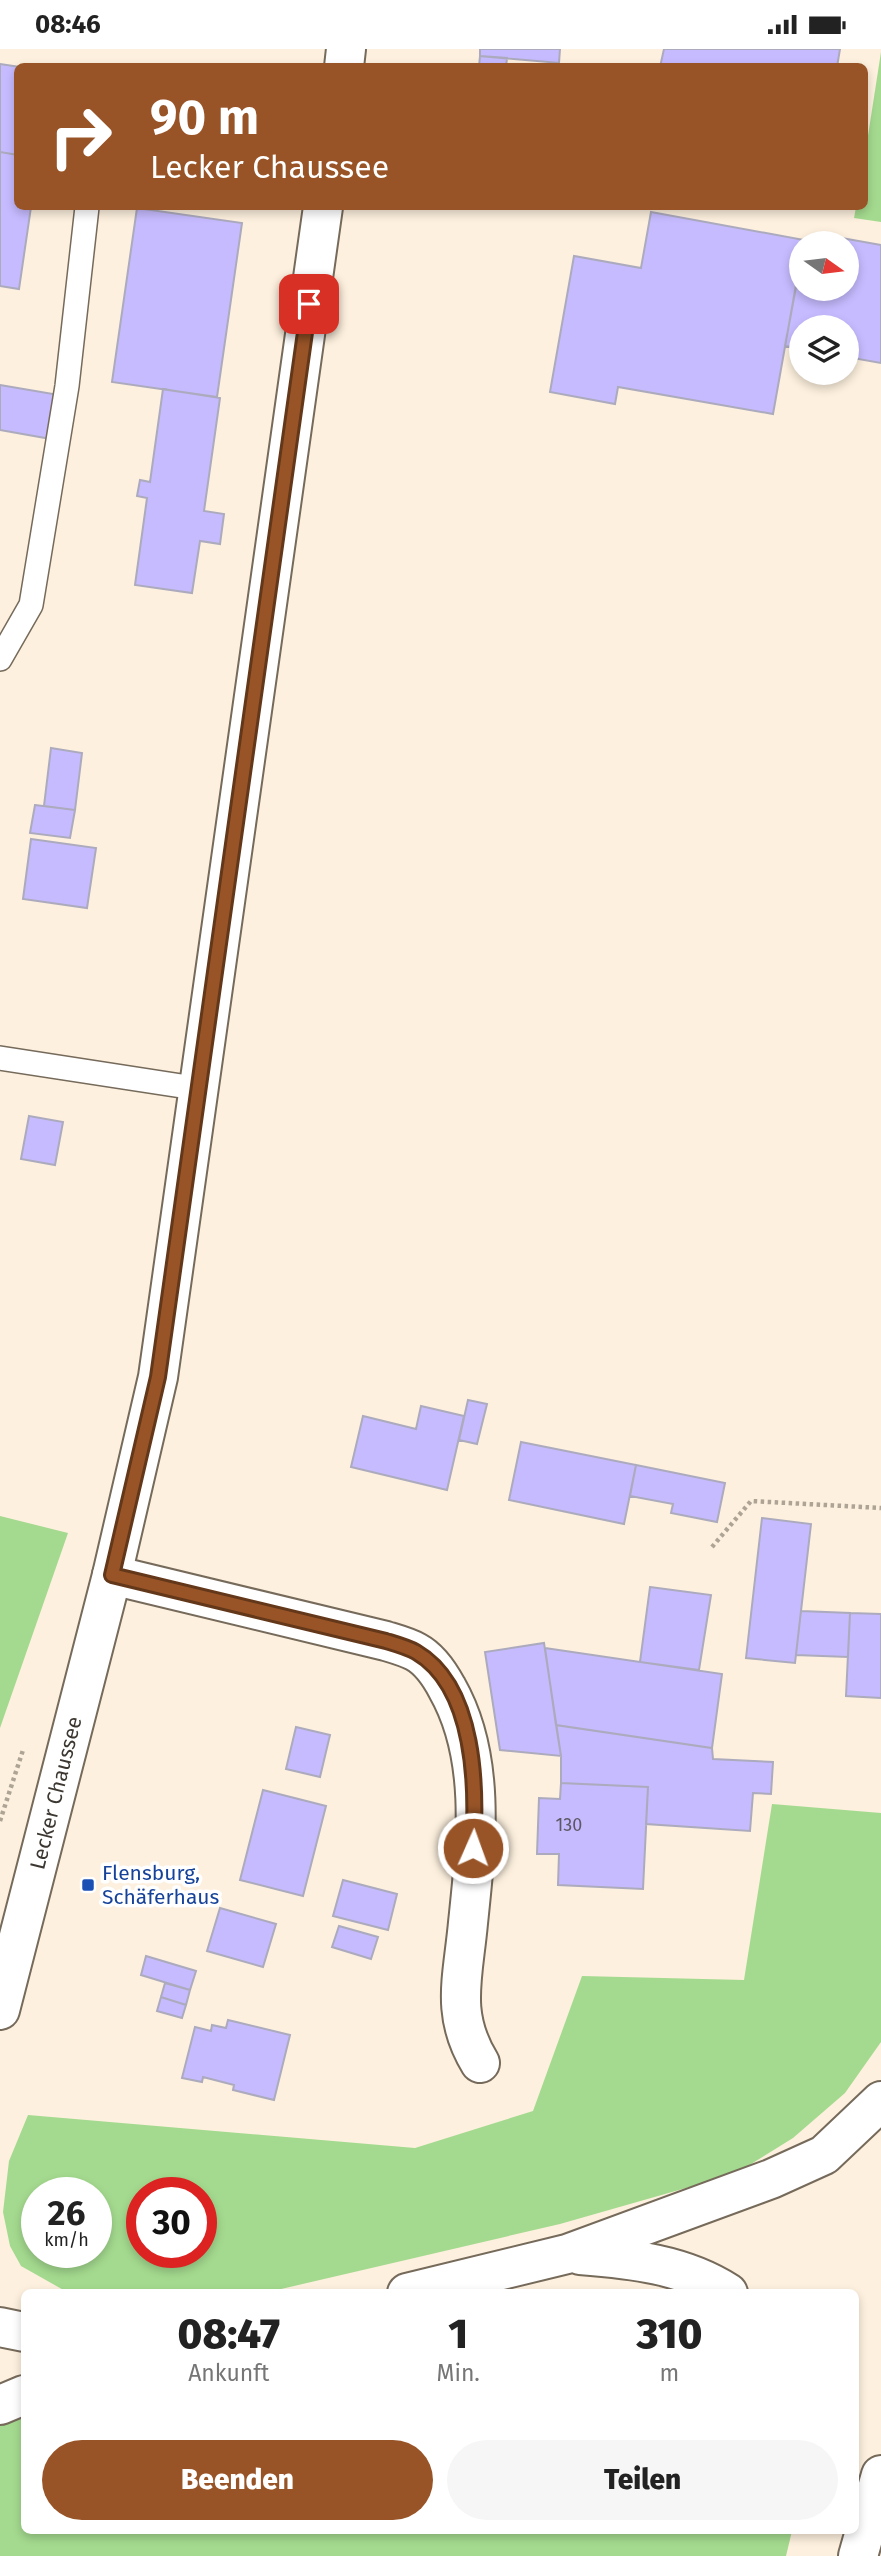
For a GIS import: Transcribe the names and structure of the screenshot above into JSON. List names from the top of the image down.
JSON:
{
  "streets": {
    "main road": ["Lecker Chaussee"]
  },
  "places": {
    "transit": ["Flensburg, Schäferhaus"]
  },
  "house_numbers": ["130"],
  "north": "right",
  "page": {
    "status": "08:46",
    "turn": ["90 m", "Lecker Chaussee"],
    "speed": "26 km/h",
    "limit": "30",
    "eta": [
      "08:47",
      "Ankunft",
      "1",
      "Min.",
      "310",
      "m"
    ],
    "buttons": ["Beenden", "Teilen"]
  }
}
